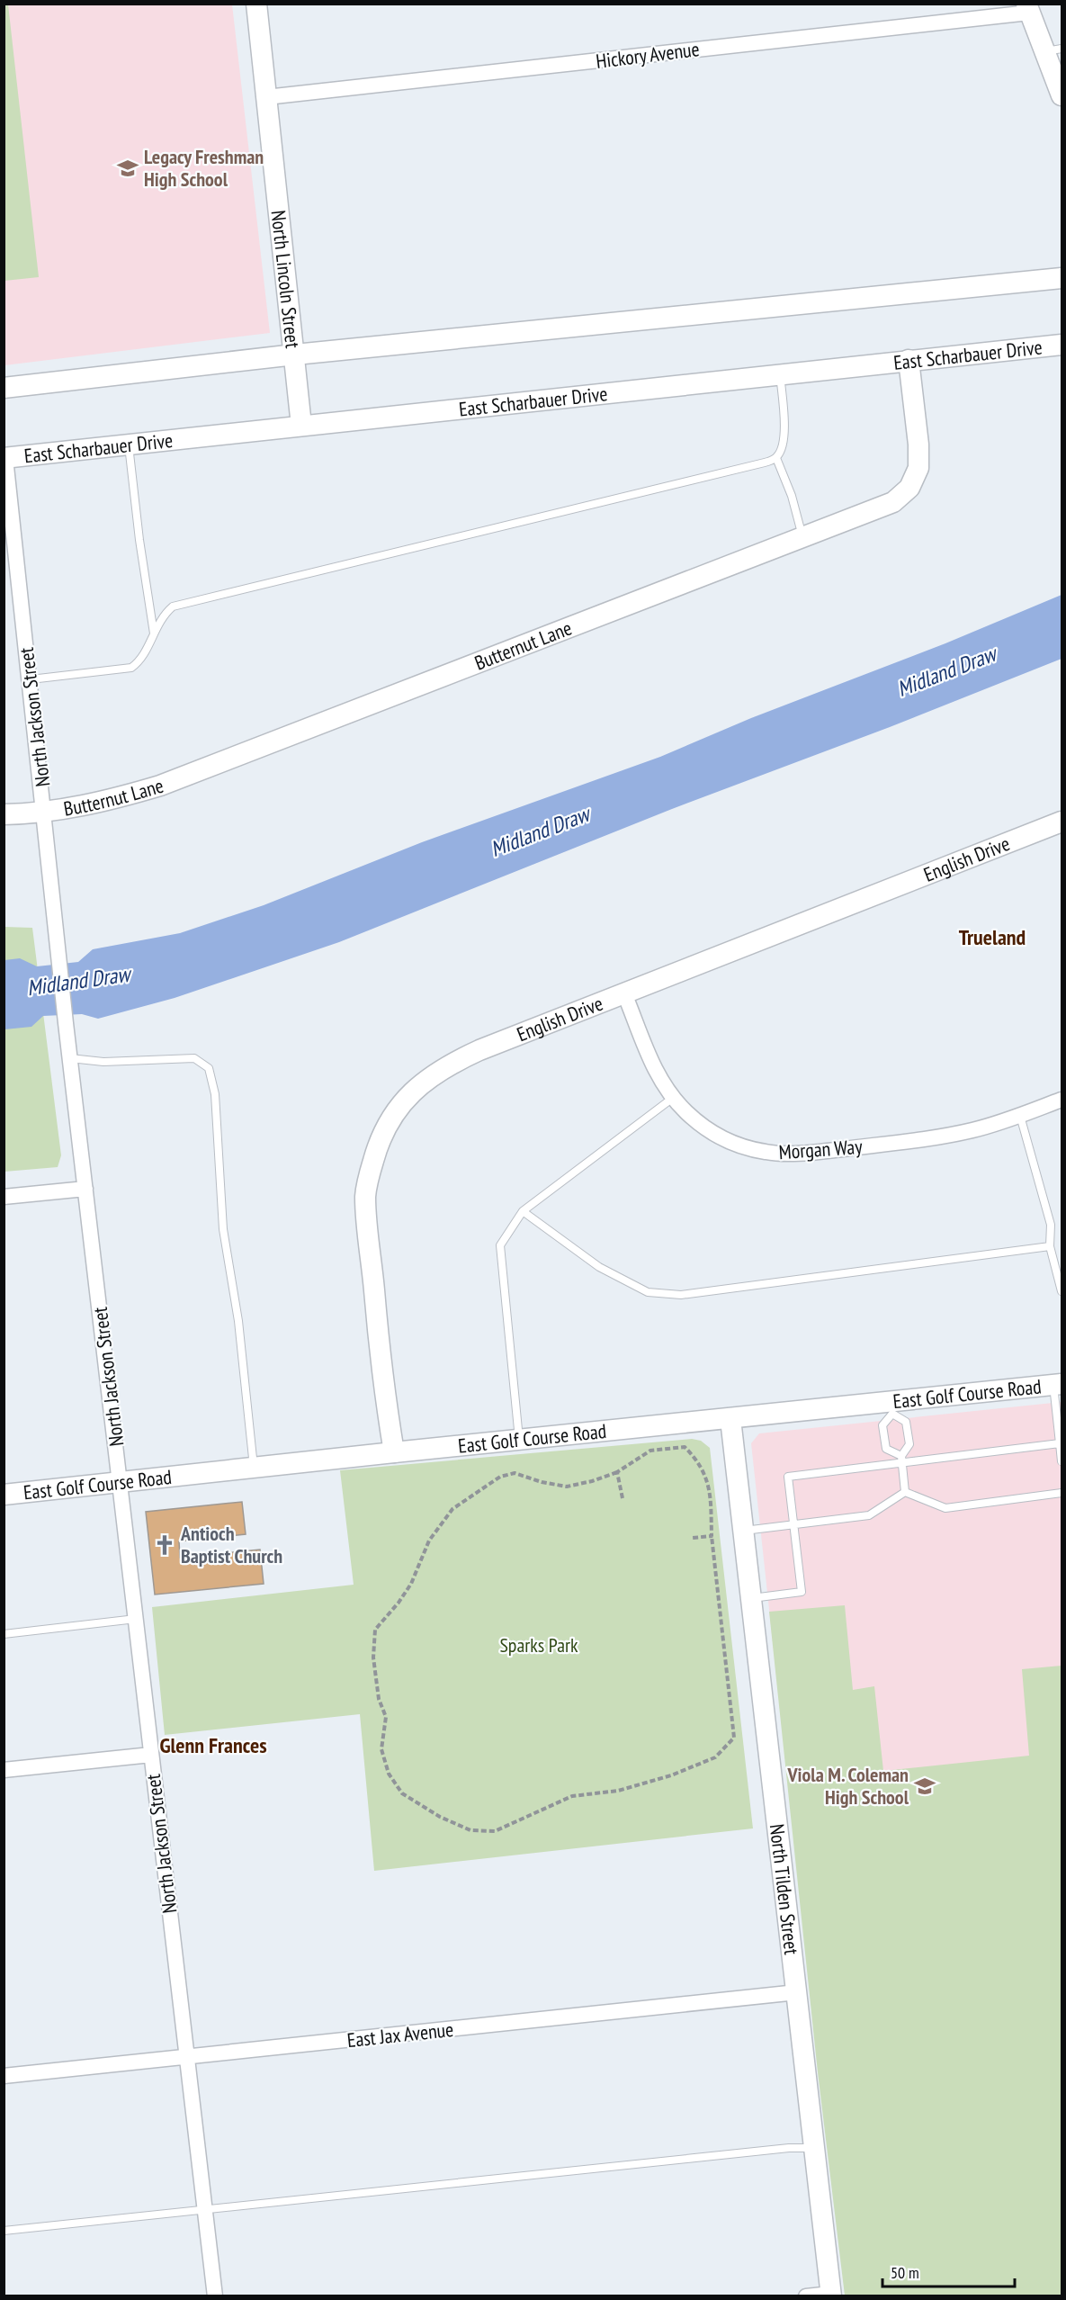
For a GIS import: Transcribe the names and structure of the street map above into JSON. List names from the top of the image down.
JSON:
{
  "streets": {
    "street": [
      "Hickory Avenue",
      "North Lincoln Street",
      "East Scharbauer Drive",
      "Butternut Lane",
      "North Jackson Street",
      "English Drive",
      "Morgan Way",
      "East Golf Course Road",
      "North Tilden Street",
      "East Jax Avenue"
    ]
  },
  "crossings": [
    ["Hickory Avenue", "North Lincoln Street"],
    ["North Lincoln Street", "East Scharbauer Drive"],
    ["East Scharbauer Drive", "Butternut Lane"],
    ["East Scharbauer Drive", "North Jackson Street"],
    ["Butternut Lane", "North Jackson Street"],
    ["North Jackson Street", "East Golf Course Road"],
    ["North Jackson Street", "East Jax Avenue"],
    ["English Drive", "Morgan Way"],
    ["English Drive", "East Golf Course Road"],
    ["East Golf Course Road", "North Tilden Street"],
    ["North Tilden Street", "East Jax Avenue"]
  ],
  "districts": ["Trueland", "Glenn Frances"],
  "water": ["Midland Draw"],
  "parks": ["Sparks Park"],
  "places": {
    "school or university": ["Legacy Freshman High School", "Viola M. Coleman High School"],
    "church": ["Antioch Baptist Church"]
  },
  "scale_bar": "50 m"
}
